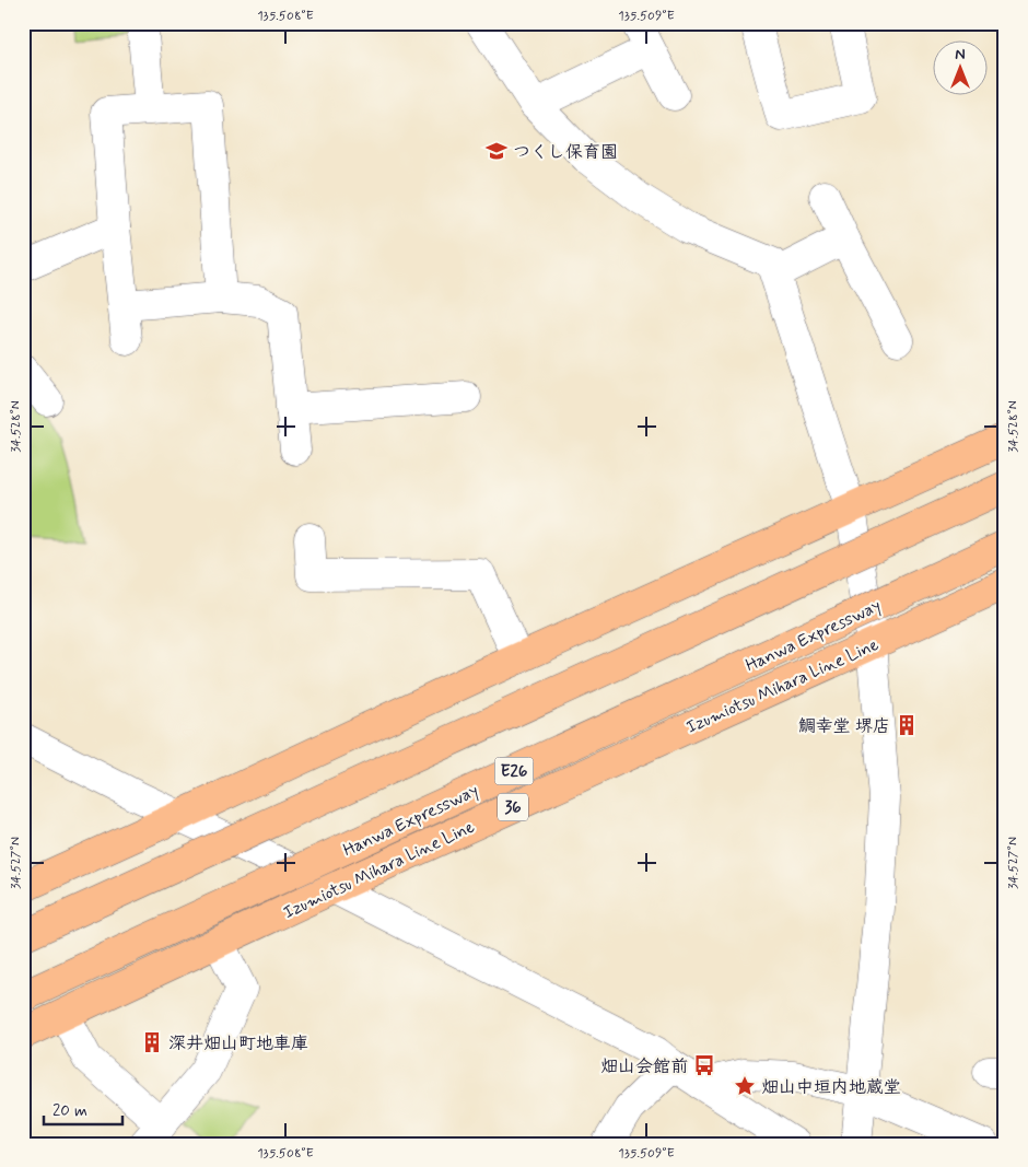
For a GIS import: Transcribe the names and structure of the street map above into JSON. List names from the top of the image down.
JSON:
{
  "streets": {
    "main road": [
      "Hanwa Expressway",
      "Izumiotsu Mihara Line Line",
      "E26",
      "36"
    ]
  },
  "places": {
    "school or university": ["つくし保育園"],
    "building": ["鯛幸堂 堺店", "深井畑山町地車庫"],
    "bus stop": ["畑山会館前"],
    "place": ["畑山中垣内地蔵堂"]
  },
  "scale_bar": "20 m",
  "north": "top",
  "coordinates": [
    "135.508°E",
    "135.509°E",
    "34.528°N",
    "34.527°N"
  ]
}
